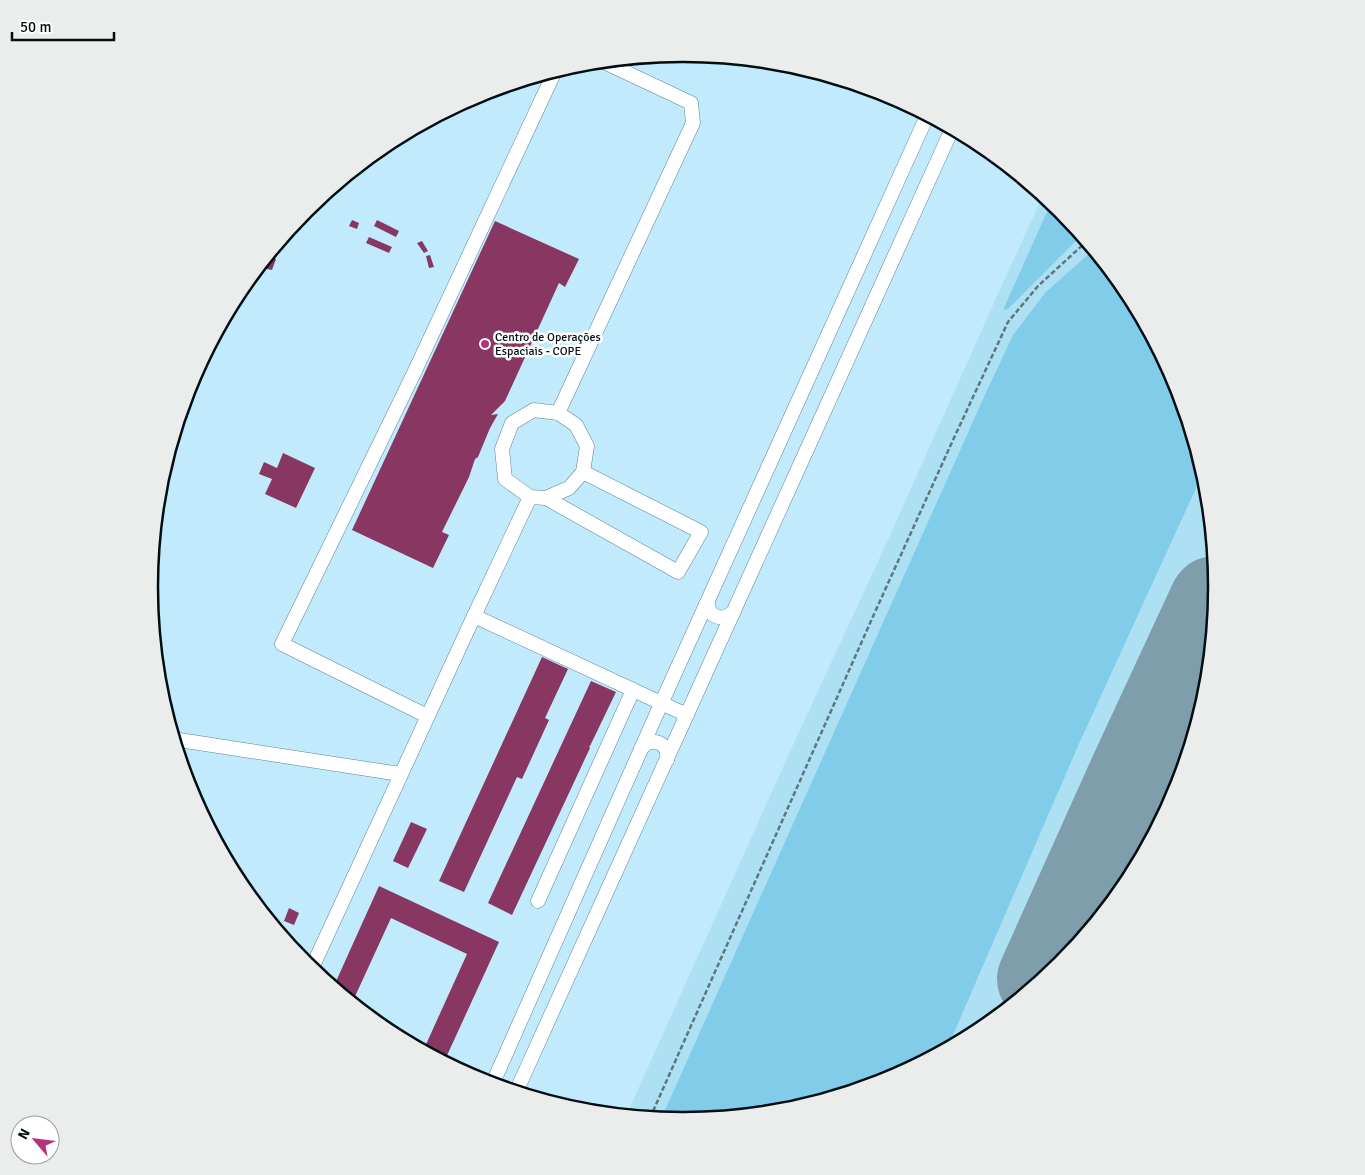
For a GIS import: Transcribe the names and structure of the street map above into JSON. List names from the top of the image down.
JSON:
{
  "places": ["Centro de Operações Espaciais - COPE"],
  "scale_bar": "50 m",
  "north": "top left"
}
